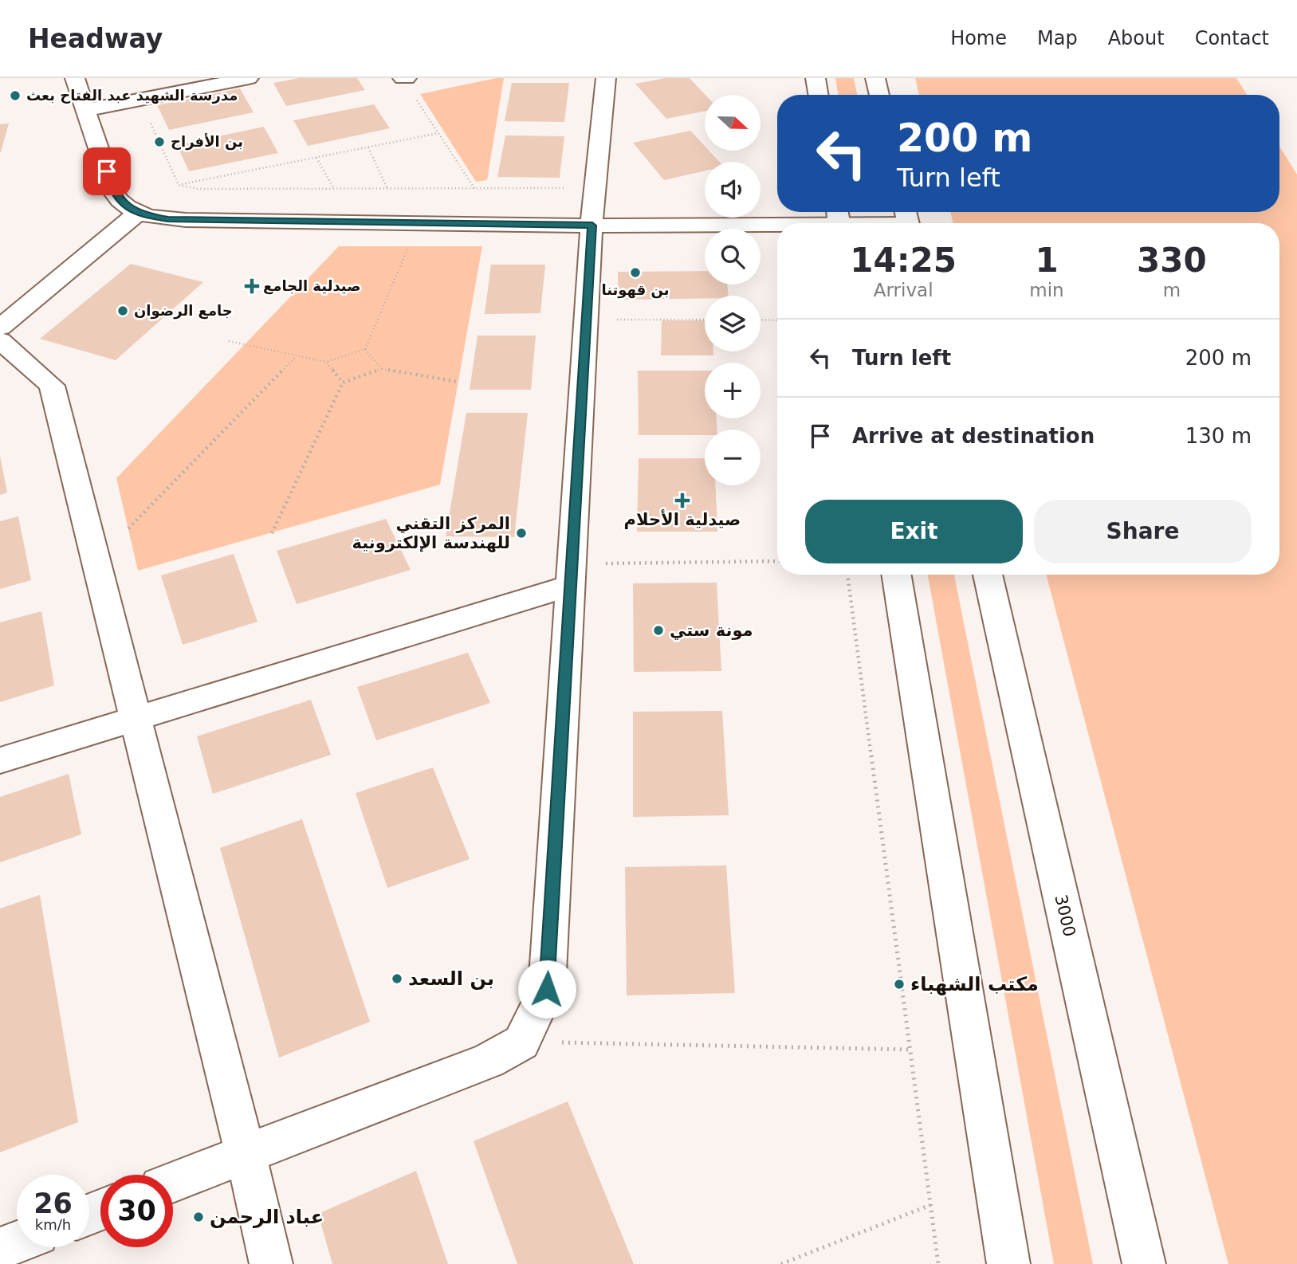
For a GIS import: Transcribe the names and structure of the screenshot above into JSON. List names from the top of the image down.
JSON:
{
  "streets": {
    "street": ["3000"]
  },
  "places": {
    "other": [
      "مدرسة الشهيد عبد الفتاح بعث",
      "بن الأفراح",
      "بن قهوتنا",
      "جامع الرضوان",
      "المركز التقني للهندسة الإلكترونية",
      "مونة ستي",
      "بن السعد",
      "مكتب الشهباء",
      "عباد الرحمن"
    ],
    "health": ["صيدلية الجامع", "صيدلية الأحلام"]
  },
  "north": "right",
  "page": {
    "header": "Headway",
    "nav": [
      "Home",
      "Map",
      "About",
      "Contact"
    ],
    "map_buttons": ["+", "−"],
    "turn": ["200 m", "Turn left"],
    "eta": [
      "14:25",
      "Arrival",
      "1",
      "min",
      "330",
      "m"
    ],
    "list": [
      {
        "name": "Turn left",
        "value": "200 m"
      },
      {
        "name": "Arrive at destination",
        "value": "130 m"
      }
    ],
    "buttons": ["Exit", "Share"],
    "speed": "26 km/h",
    "limit": "30"
  }
}
